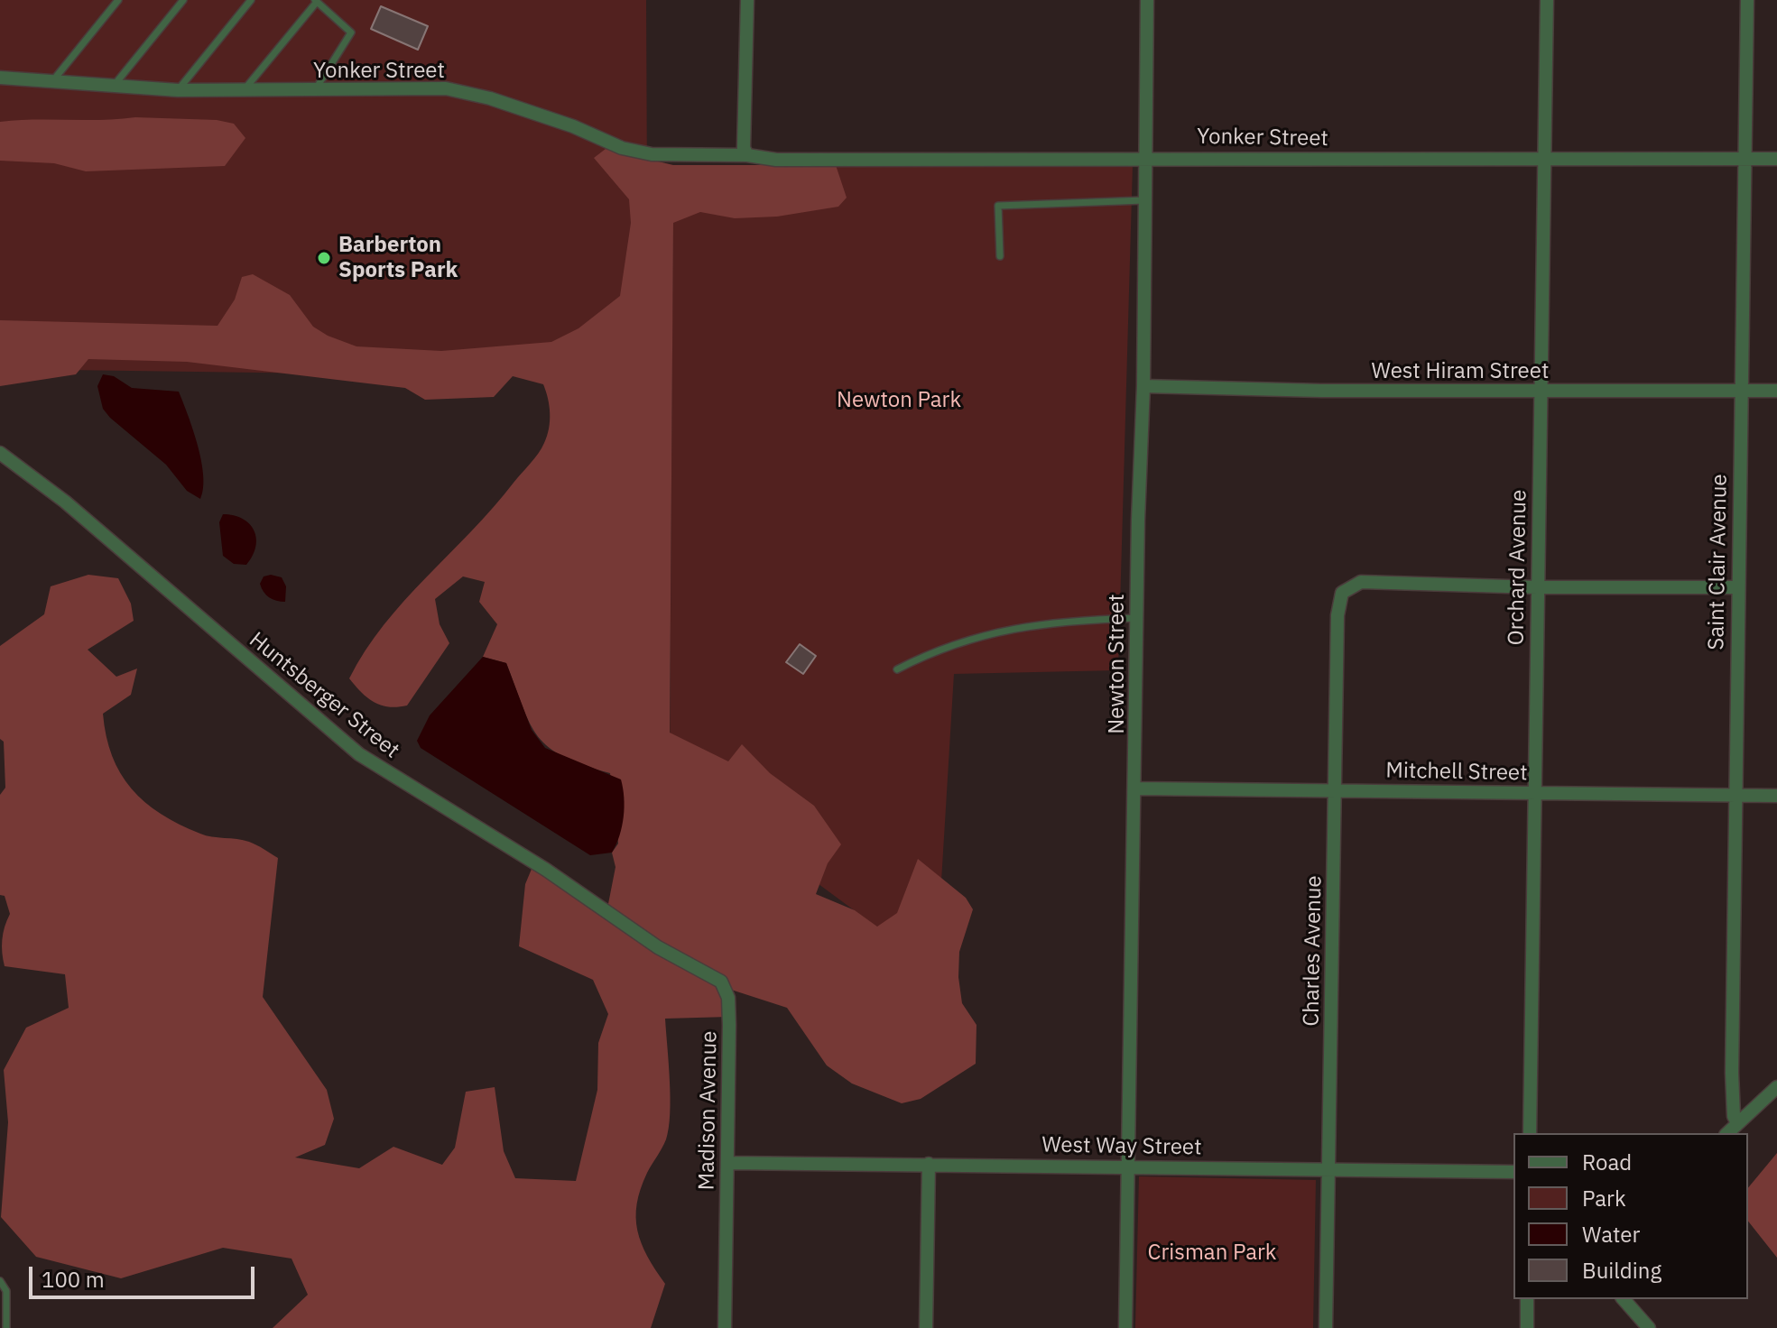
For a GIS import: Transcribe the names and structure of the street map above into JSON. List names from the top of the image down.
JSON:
{
  "streets": {
    "street": [
      "Yonker Street",
      "West Hiram Street",
      "Saint Clair Avenue",
      "Orchard Avenue",
      "Newton Street",
      "Huntsberger Street",
      "Mitchell Street",
      "Charles Avenue",
      "Madison Avenue",
      "West Way Street"
    ]
  },
  "crossings": [
    ["Yonker Street", "Saint Clair Avenue"],
    ["Yonker Street", "Orchard Avenue"],
    ["Yonker Street", "Newton Street"],
    ["West Hiram Street", "Saint Clair Avenue"],
    ["West Hiram Street", "Orchard Avenue"],
    ["West Hiram Street", "Newton Street"],
    ["Saint Clair Avenue", "Mitchell Street"],
    ["Orchard Avenue", "Mitchell Street"],
    ["Orchard Avenue", "Charles Avenue"],
    ["Newton Street", "Mitchell Street"],
    ["Newton Street", "West Way Street"],
    ["Huntsberger Street", "Madison Avenue"],
    ["Mitchell Street", "Charles Avenue"],
    ["Charles Avenue", "West Way Street"],
    ["Madison Avenue", "West Way Street"]
  ],
  "parks": ["Newton Park", "Crisman Park"],
  "places": ["Barberton Sports Park"],
  "legend": [
    "Road",
    "Park",
    "Water",
    "Building"
  ],
  "scale_bar": "100 m"
}
